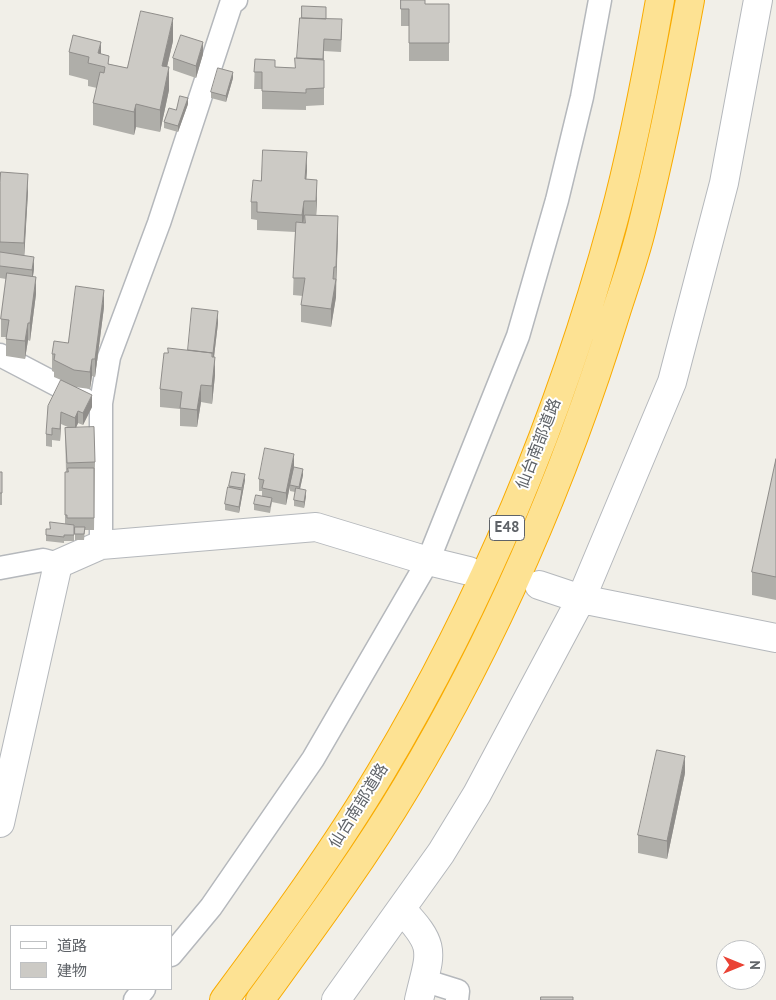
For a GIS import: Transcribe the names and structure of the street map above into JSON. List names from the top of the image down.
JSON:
{
  "streets": {
    "highway": ["仙台南部道路", "E48"]
  },
  "legend": ["道路", "建物"],
  "north": "right"
}
